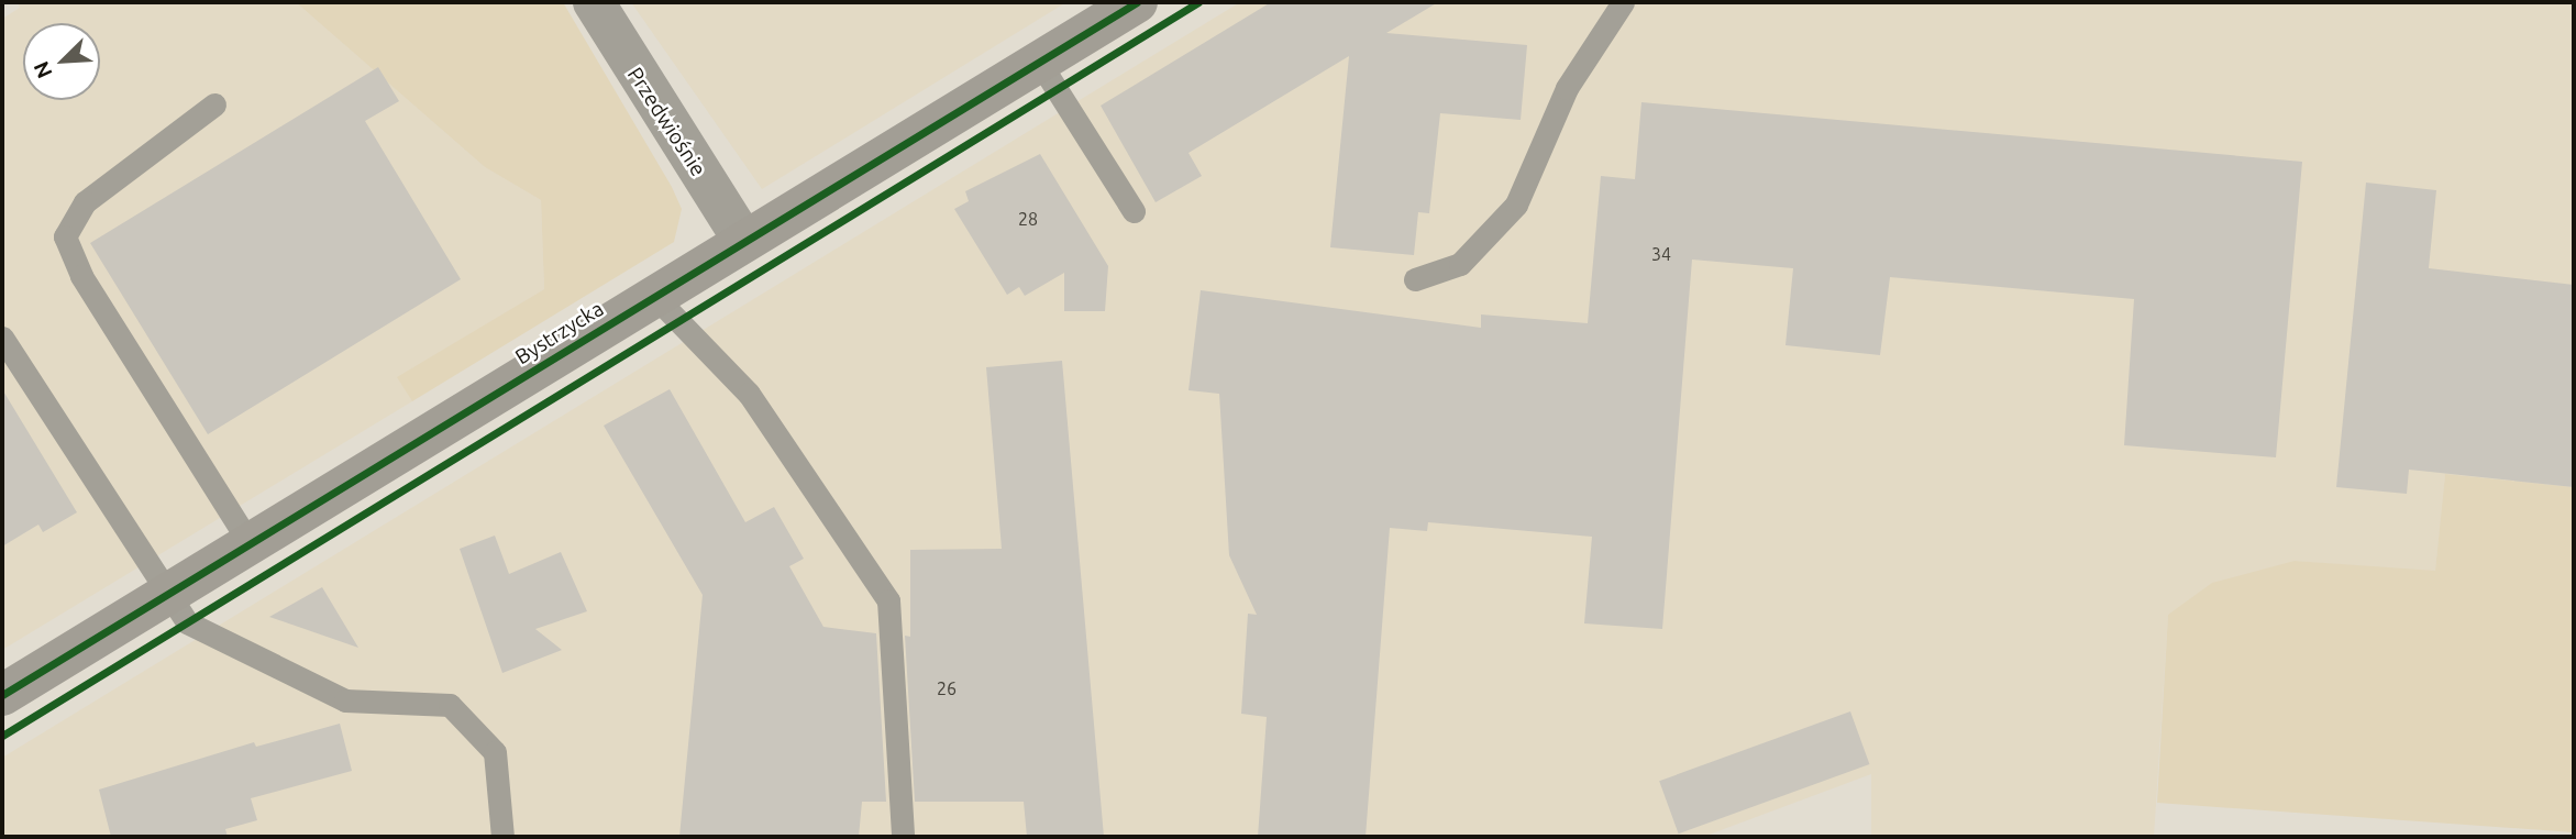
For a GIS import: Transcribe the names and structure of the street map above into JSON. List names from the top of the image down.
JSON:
{
  "streets": {
    "street": ["Przedwiośnie", "Bystrzycka"]
  },
  "crossings": [
    ["Przedwiośnie", "Bystrzycka"]
  ],
  "house_numbers": ["28", "34", "26"],
  "north": "bottom left"
}
